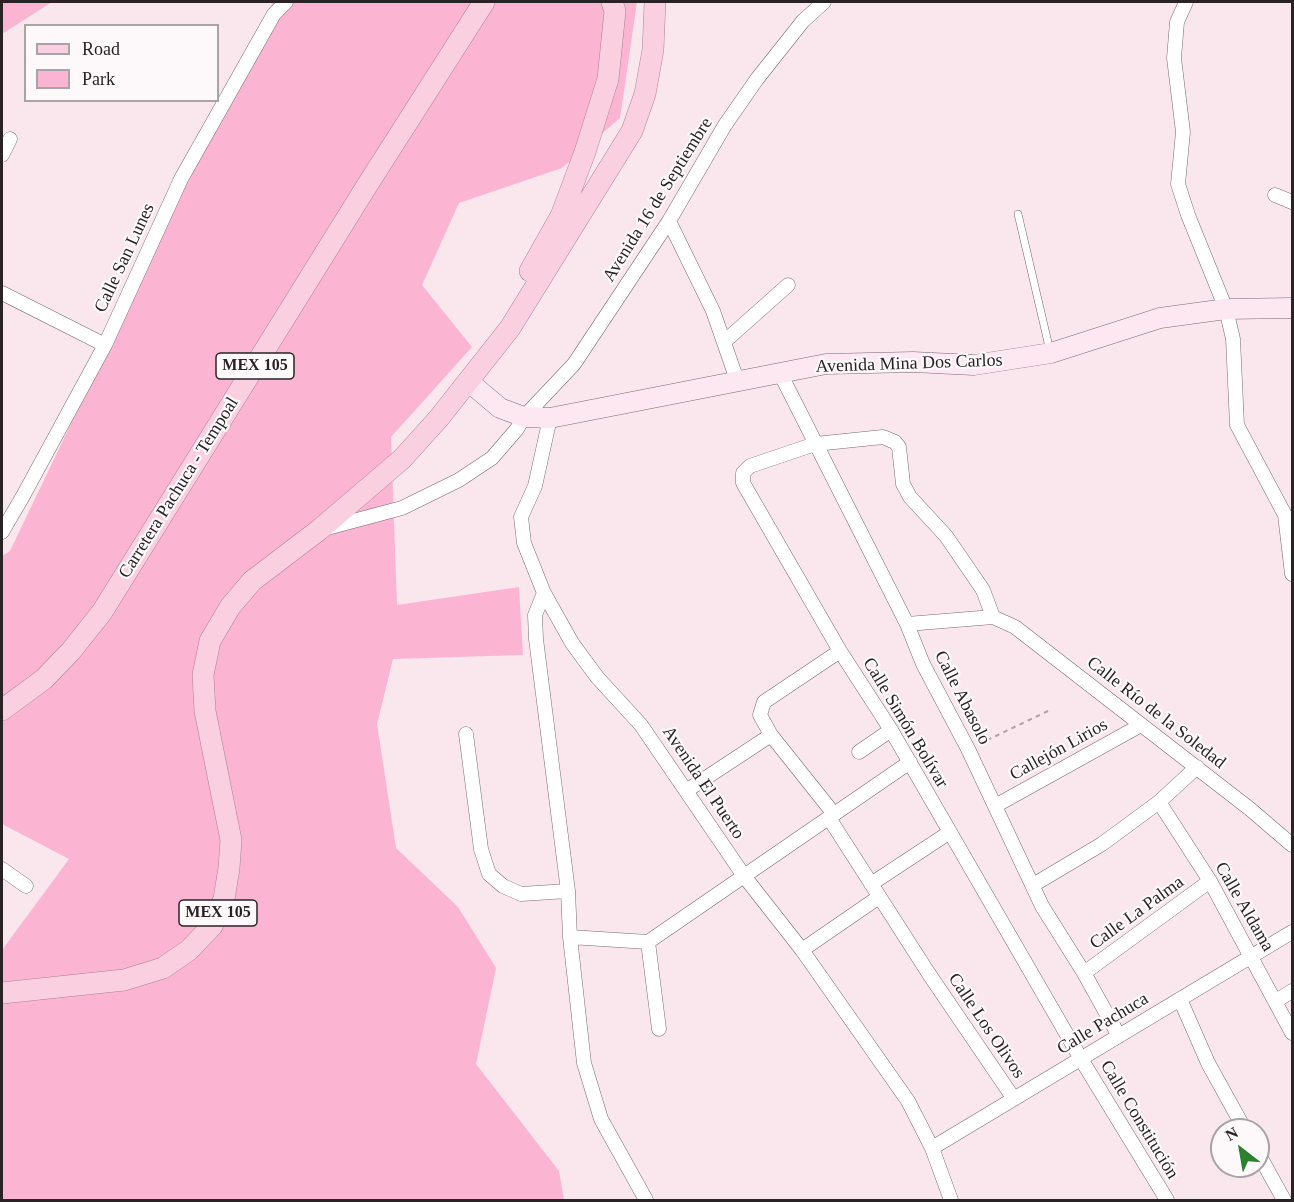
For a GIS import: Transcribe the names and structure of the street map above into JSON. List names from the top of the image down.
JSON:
{
  "streets": {
    "main road": ["MEX 105", "Carretera Pachuca - Tempoal"],
    "street": [
      "Avenida 16 de Septiembre",
      "Calle San Lunes",
      "Avenida Mina Dos Carlos",
      "Calle Abasolo",
      "Calle Río de la Soledad",
      "Calle Simón Bolívar",
      "Callejón Lirios",
      "Avenida El Puerto",
      "Calle Aldama",
      "Calle La Palma",
      "Calle Pachuca",
      "Calle Los Olivos",
      "Calle Constitución"
    ]
  },
  "crossings": [
    ["Avenida 16 de Septiembre", "Avenida Mina Dos Carlos"],
    ["Avenida Mina Dos Carlos", "MEX 105"],
    ["Avenida Mina Dos Carlos", "Calle Abasolo"],
    ["Avenida Mina Dos Carlos", "Avenida El Puerto"],
    ["Calle Abasolo", "Calle Simón Bolívar"],
    ["Calle Abasolo", "Callejón Lirios"],
    ["Calle Abasolo", "Calle La Palma"],
    ["Calle Abasolo", "Calle Pachuca"],
    ["Calle Río de la Soledad", "Callejón Lirios"],
    ["Calle Simón Bolívar", "Calle Pachuca"],
    ["Calle Simón Bolívar", "Calle Constitución"],
    ["Avenida El Puerto", "Calle Pachuca"],
    ["Calle Aldama", "Calle La Palma"],
    ["Calle Aldama", "Calle Pachuca"],
    ["Calle Pachuca", "Calle Los Olivos"],
    ["Calle Pachuca", "Calle Constitución"]
  ],
  "legend": ["Road", "Park"],
  "north": "top left"
}
